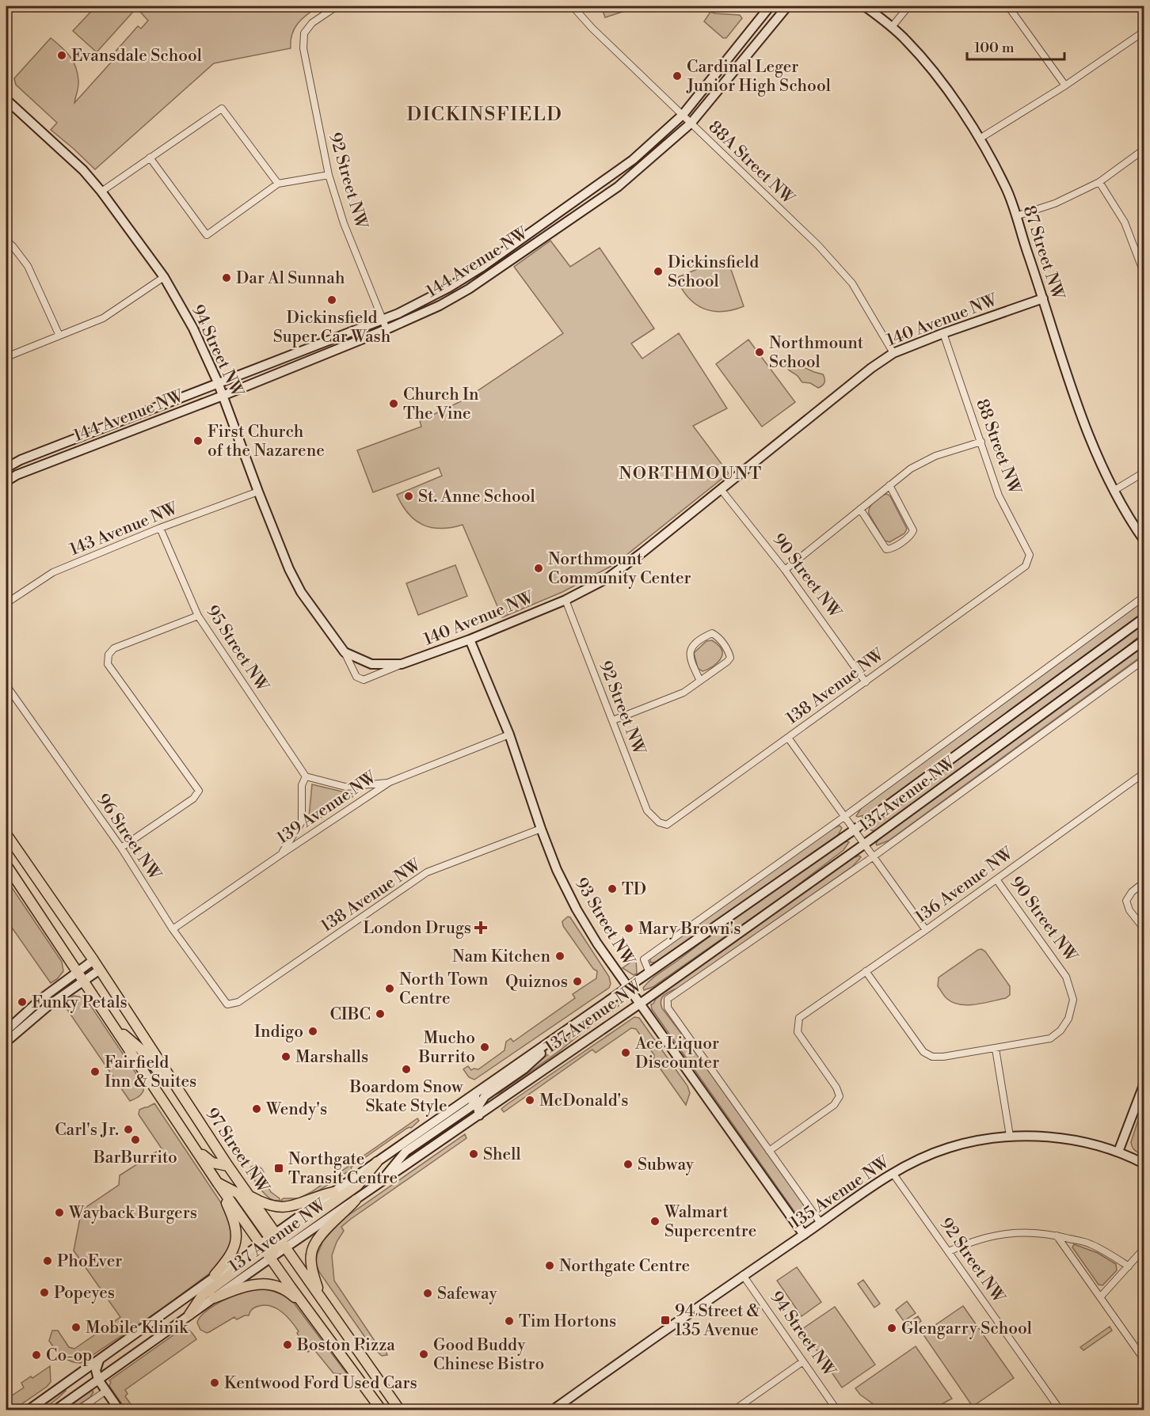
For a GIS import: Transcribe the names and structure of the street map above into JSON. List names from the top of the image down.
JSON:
{
  "streets": {
    "main road": ["97 Street NW"],
    "street": [
      "88A Street NW",
      "92 Street NW",
      "87 Street NW",
      "144 Avenue NW",
      "140 Avenue NW",
      "94 Street NW",
      "88 Street NW",
      "143 Avenue NW",
      "90 Street NW",
      "95 Street NW",
      "138 Avenue NW",
      "137 Avenue NW",
      "139 Avenue NW",
      "96 Street NW",
      "136 Avenue NW",
      "93 Street NW",
      "135 Avenue NW"
    ]
  },
  "crossings": [
    ["88A Street NW", "144 Avenue NW"],
    ["88A Street NW", "140 Avenue NW"],
    ["92 Street NW", "144 Avenue NW"],
    ["92 Street NW", "140 Avenue NW"],
    ["92 Street NW", "138 Avenue NW"],
    ["92 Street NW", "135 Avenue NW"],
    ["87 Street NW", "140 Avenue NW"],
    ["144 Avenue NW", "94 Street NW"],
    ["140 Avenue NW", "94 Street NW"],
    ["140 Avenue NW", "88 Street NW"],
    ["140 Avenue NW", "90 Street NW"],
    ["140 Avenue NW", "93 Street NW"],
    ["94 Street NW", "143 Avenue NW"],
    ["94 Street NW", "135 Avenue NW"],
    ["88 Street NW", "138 Avenue NW"],
    ["143 Avenue NW", "95 Street NW"],
    ["90 Street NW", "138 Avenue NW"],
    ["90 Street NW", "136 Avenue NW"],
    ["138 Avenue NW", "96 Street NW"],
    ["138 Avenue NW", "93 Street NW"],
    ["137 Avenue NW", "136 Avenue NW"],
    ["137 Avenue NW", "93 Street NW"],
    ["137 Avenue NW", "97 Street NW"],
    ["139 Avenue NW", "96 Street NW"],
    ["139 Avenue NW", "93 Street NW"],
    ["93 Street NW", "135 Avenue NW"]
  ],
  "districts": ["DICKINSFIELD", "NORTHMOUNT"],
  "places": {
    "other": [
      "Evansdale School",
      "Cardinal Leger Junior High School",
      "Dickinsfield School",
      "Dar Al Sunnah",
      "Dickinsfield Super Car Wash",
      "Northmount School",
      "Church In The Vine",
      "First Church of the Nazarene",
      "St. Anne School",
      "Northmount Community Center",
      "TD",
      "Mary Brown's",
      "Nam Kitchen",
      "Quiznos",
      "North Town Centre",
      "Funky Petals",
      "CIBC",
      "Indigo",
      "Mucho Burrito",
      "Ace Liquor Discounter",
      "Marshalls",
      "Boardom Snow Skate Style",
      "Fairfield Inn & Suites",
      "McDonald's",
      "Wendy's",
      "Carl's Jr.",
      "BarBurrito",
      "Shell",
      "Subway",
      "Wayback Burgers",
      "Walmart Supercentre",
      "PhoEver",
      "Northgate Centre",
      "Popeyes",
      "Safeway",
      "Tim Hortons",
      "Mobile Klinik",
      "Glengarry School",
      "Boston Pizza",
      "Good Buddy Chinese Bistro",
      "Co-op",
      "Kentwood Ford Used Cars"
    ],
    "health": ["London Drugs"],
    "transit": ["Northgate Transit Centre", "94 Street & 135 Avenue"]
  },
  "scale_bar": "100 m"
}
